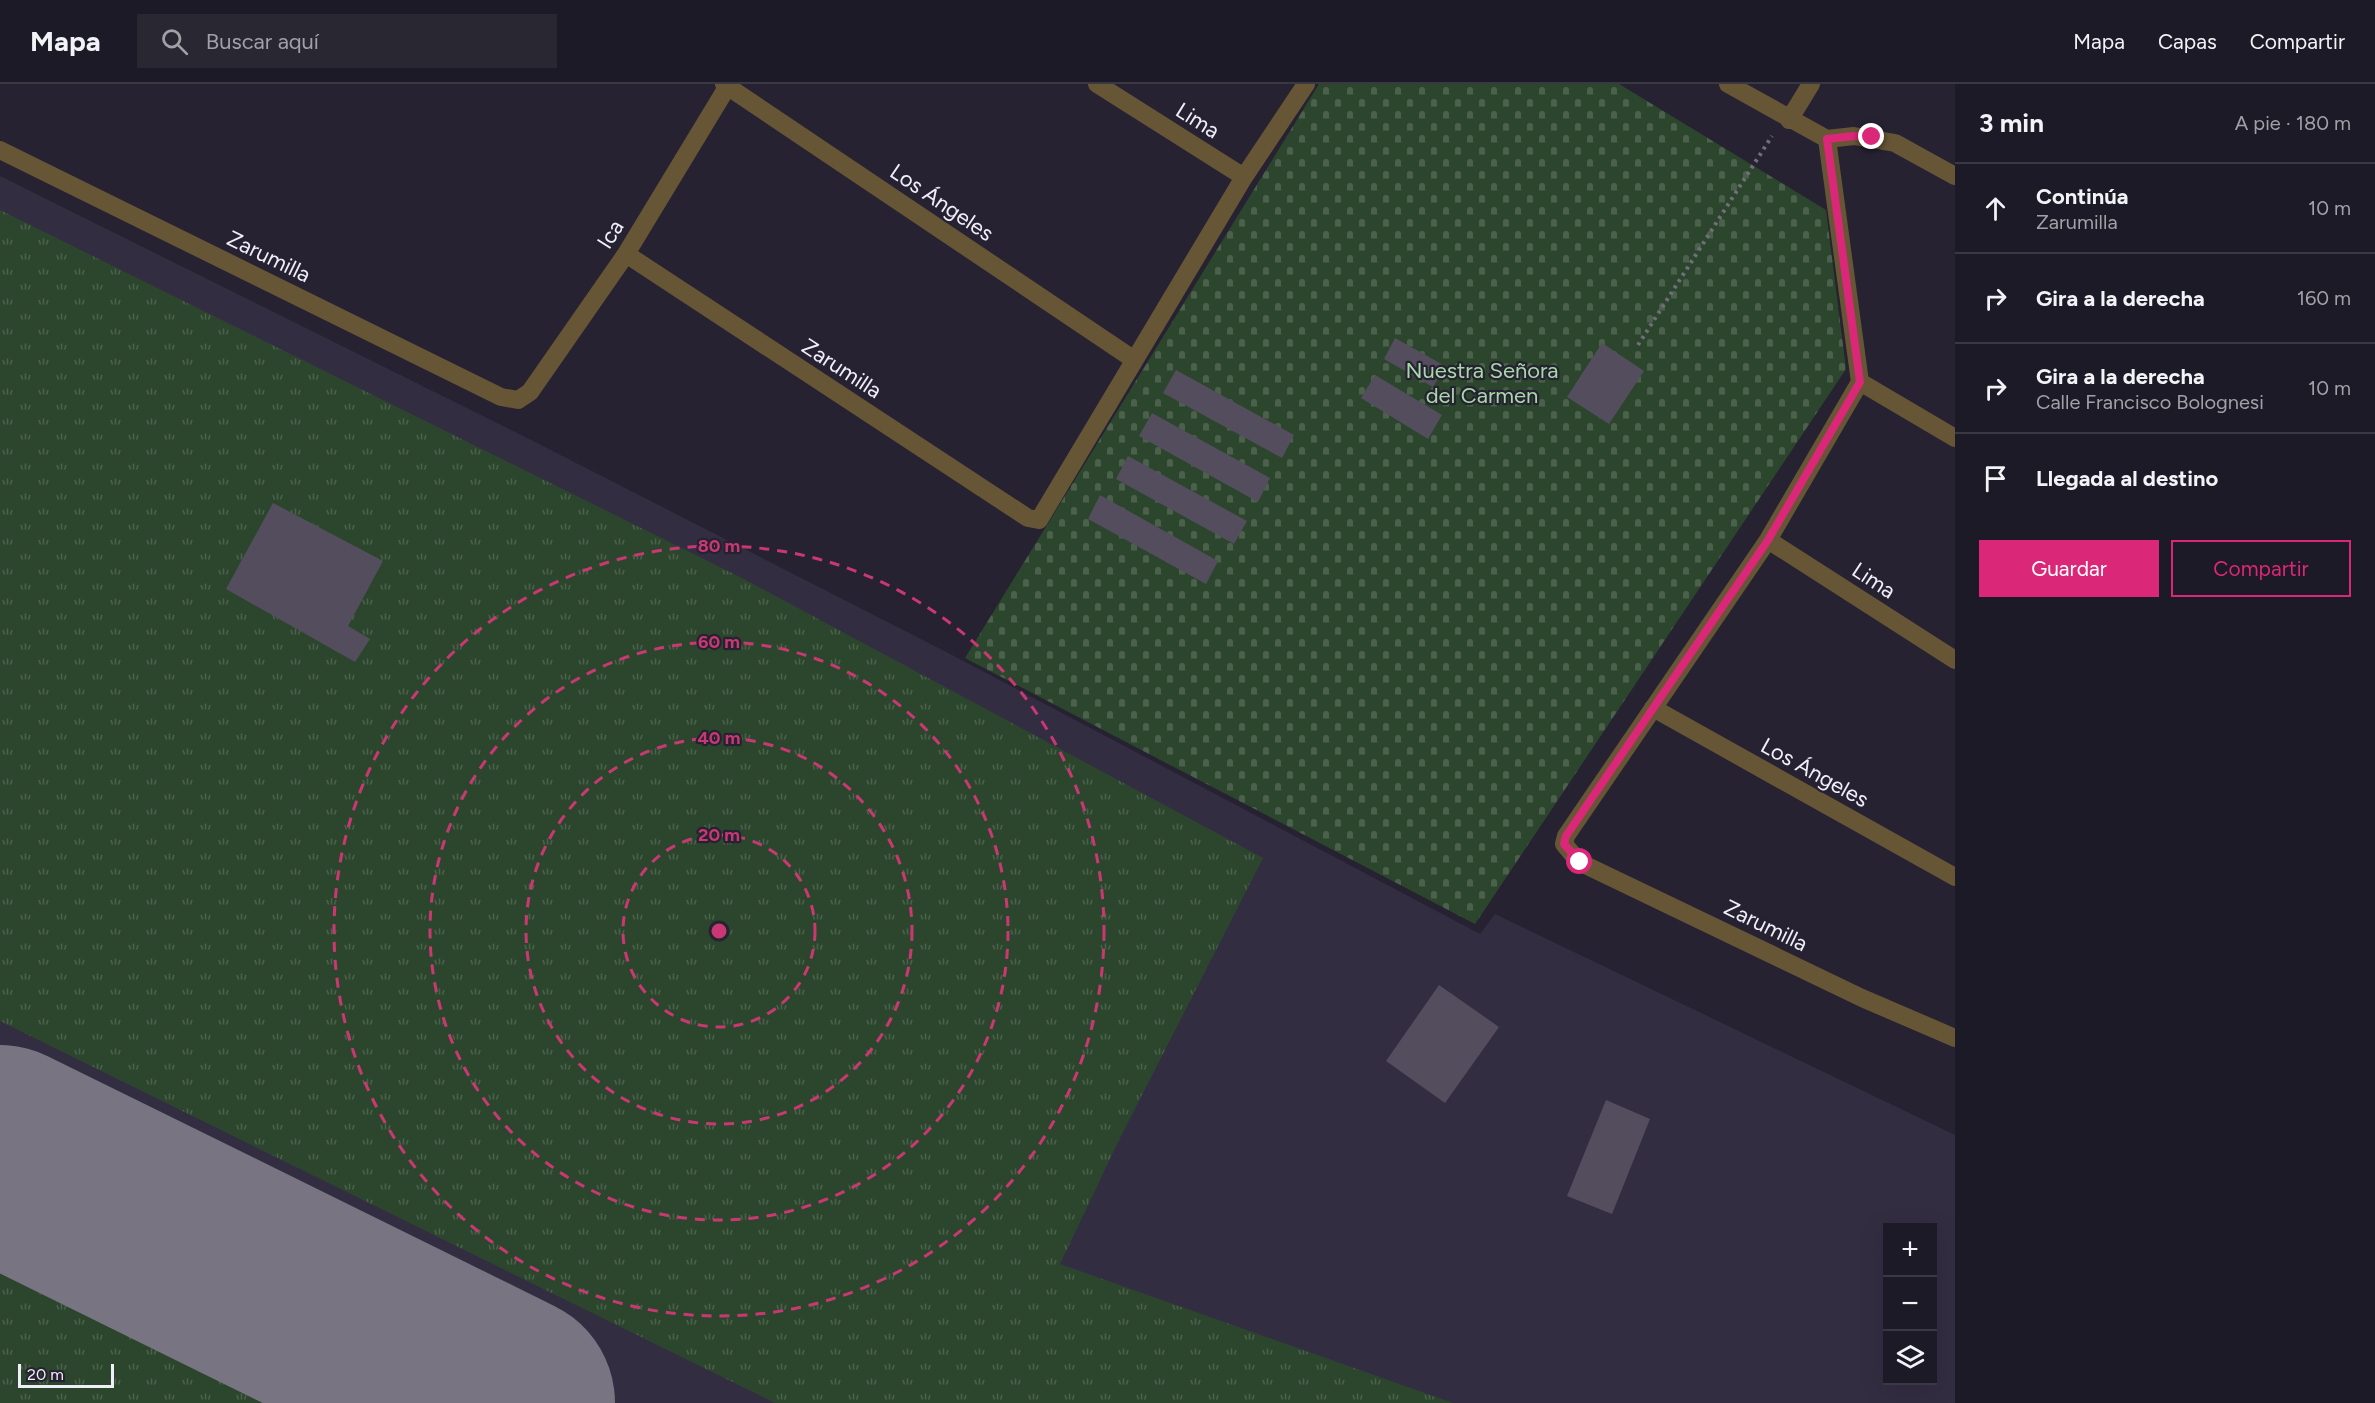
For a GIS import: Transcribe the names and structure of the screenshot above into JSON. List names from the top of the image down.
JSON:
{
  "streets": {
    "street": [
      "Lima",
      "Los Ángeles",
      "Ica",
      "Zarumilla"
    ]
  },
  "crossings": [
    ["Los Ángeles", "Ica"],
    ["Los Ángeles", "Zarumilla"],
    ["Ica", "Zarumilla"]
  ],
  "parks": ["Nuestra Señora del Carmen"],
  "scale_bar": "20 m",
  "page": {
    "header": "Mapa",
    "search": "Buscar aquí",
    "nav": ["Mapa", "Capas", "Compartir"],
    "heading": ["3 min", "A pie · 180 m"],
    "list": [
      ["Continúa", "Zarumilla", "10 m"],
      ["Gira a la derecha", "160 m"],
      ["Gira a la derecha", "Calle Francisco Bolognesi", "10 m"],
      "Llegada al destino"
    ],
    "buttons": ["Guardar", "Compartir"],
    "map_buttons": ["+", "−"],
    "scale": "20 m"
  },
  "rings": [
    "80 m",
    "60 m",
    "40 m",
    "20 m"
  ]
}
